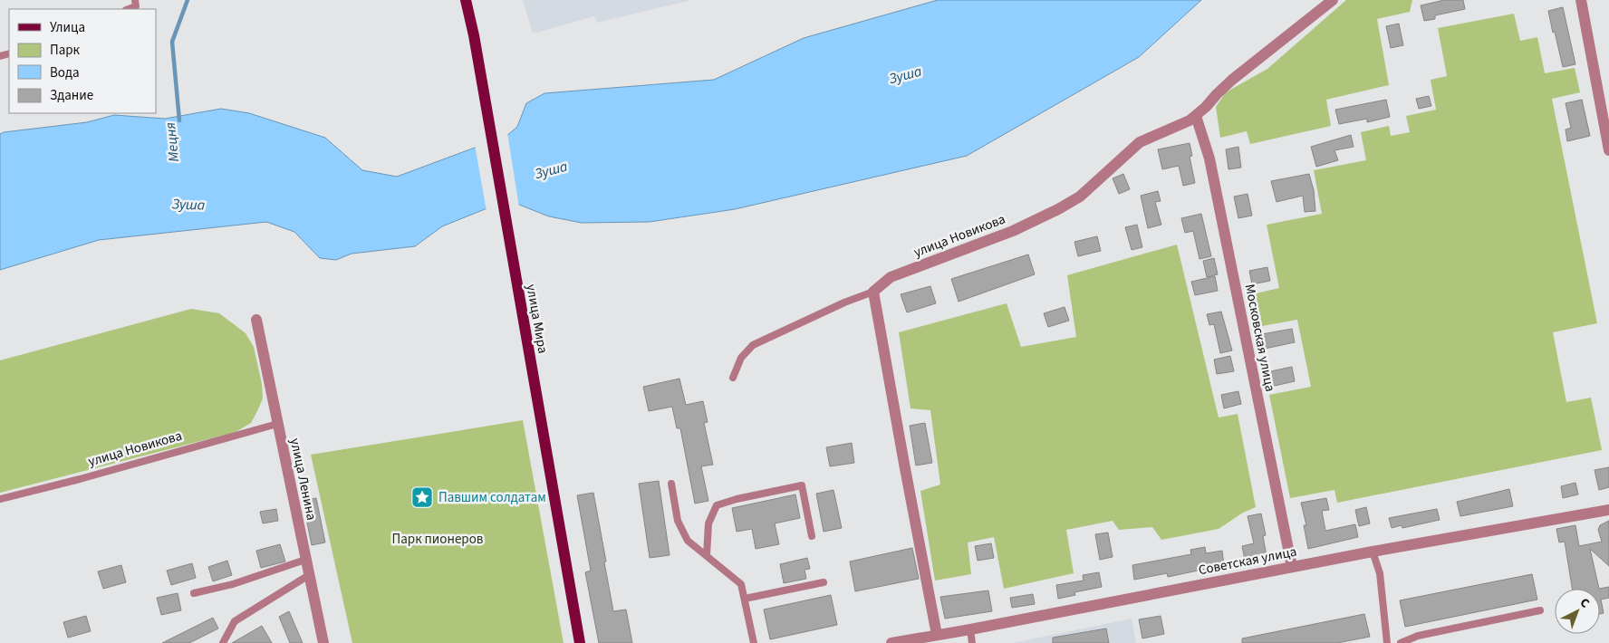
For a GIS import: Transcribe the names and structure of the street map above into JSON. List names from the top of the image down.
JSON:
{
  "streets": {
    "main road": ["улица Мира"],
    "street": [
      "улица Новикова",
      "Московская улица",
      "улица Ленина",
      "Советская улица"
    ]
  },
  "crossings": [
    ["улица Новикова", "Московская улица"],
    ["улица Новикова", "улица Ленина"],
    ["Московская улица", "Советская улица"]
  ],
  "water": ["Зуша", "Мецня"],
  "parks": ["Парк пионеров"],
  "places": {
    "place": ["Павшим солдатам"]
  },
  "legend": [
    "Улица",
    "Парк",
    "Вода",
    "Здание"
  ],
  "north": "top right"
}
